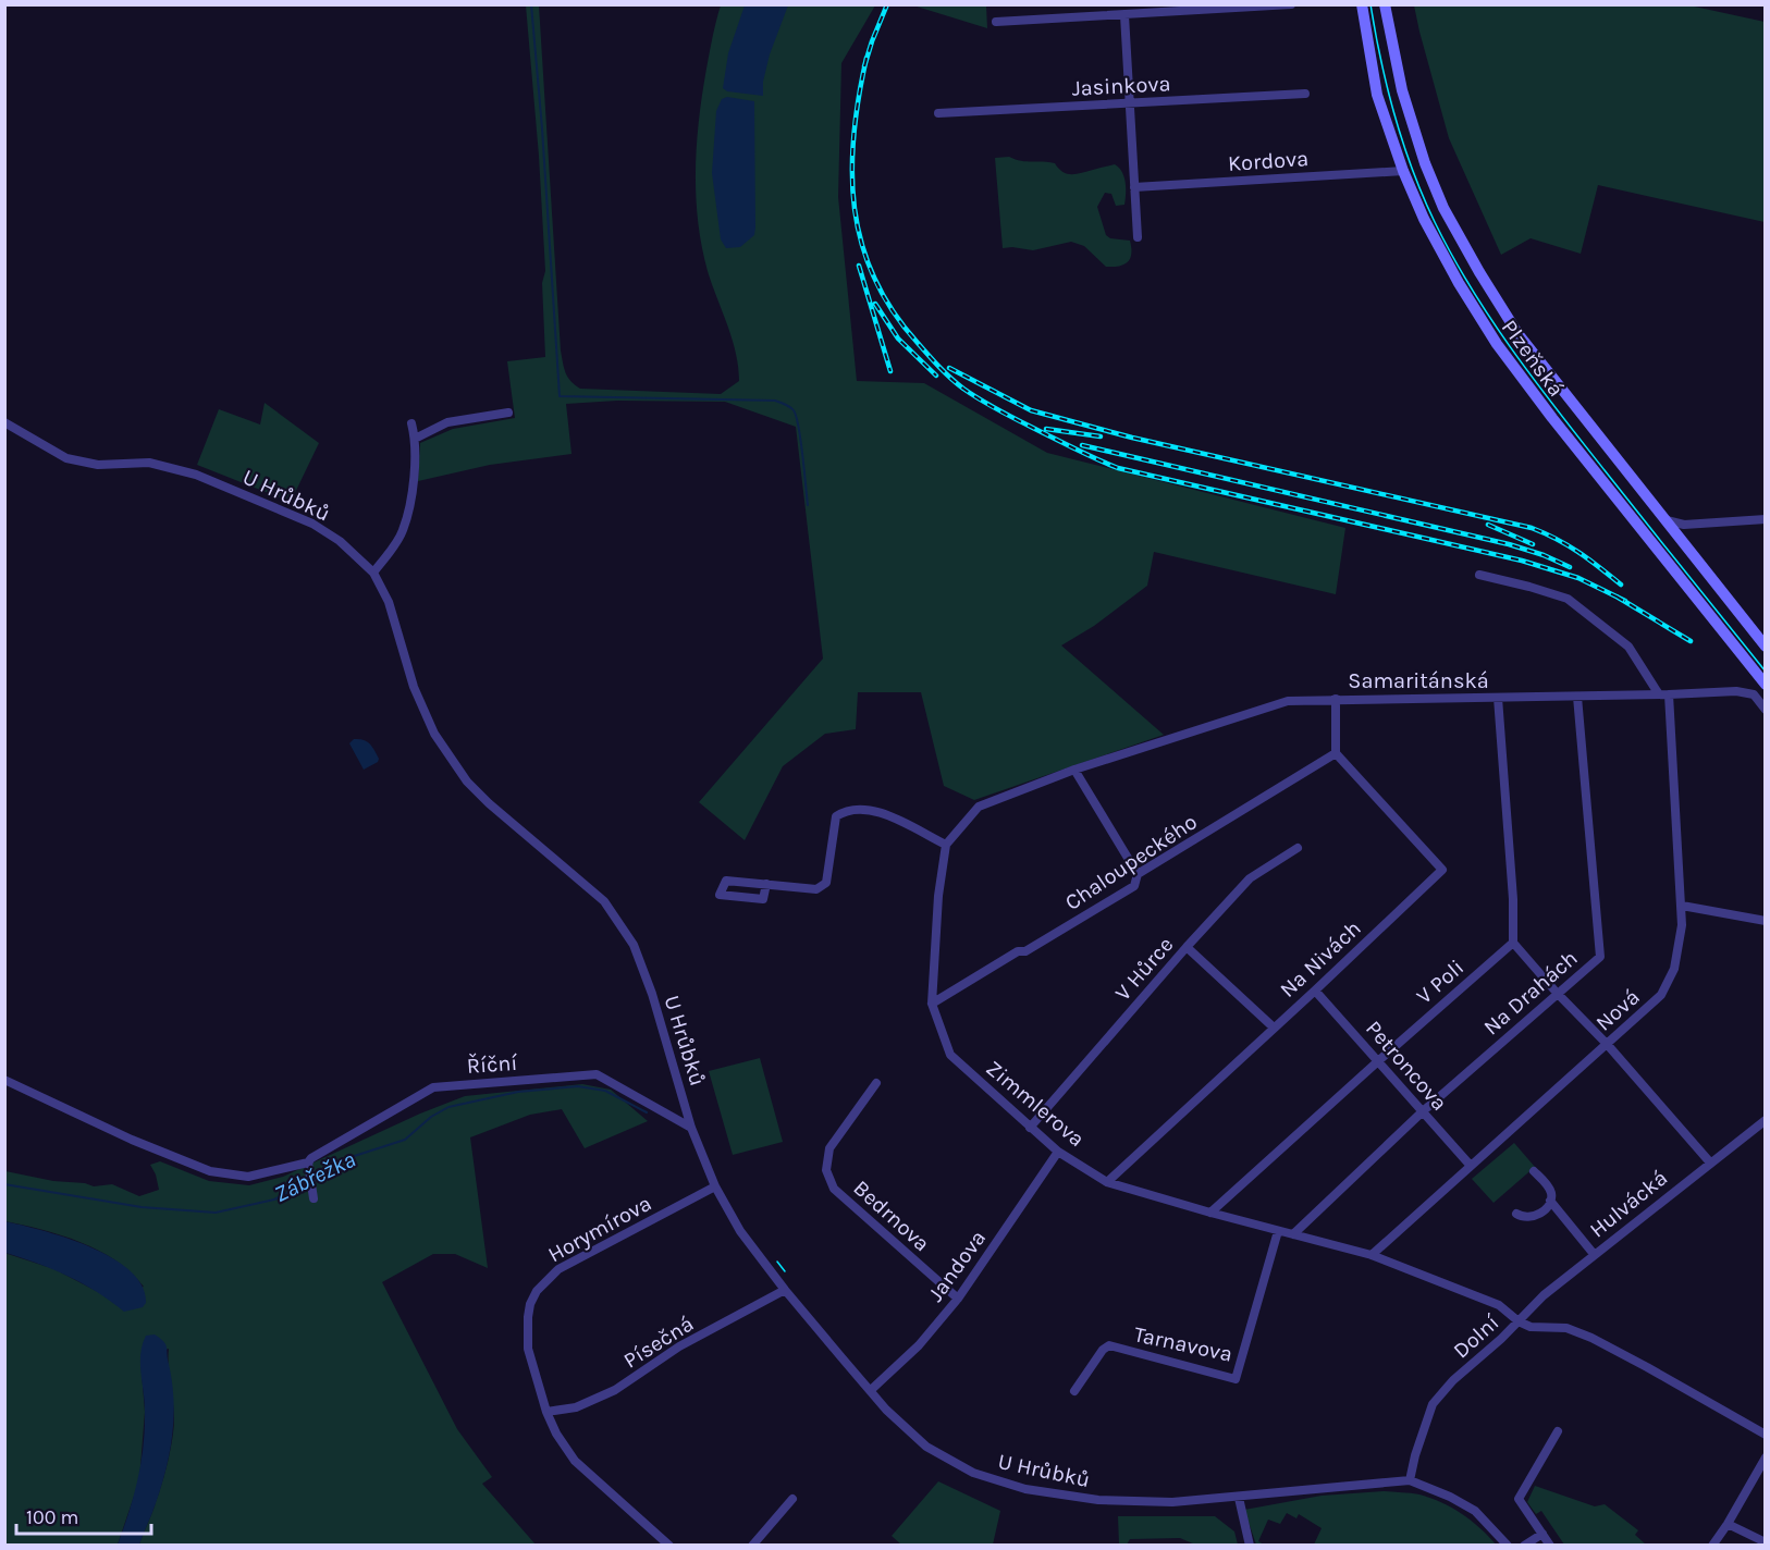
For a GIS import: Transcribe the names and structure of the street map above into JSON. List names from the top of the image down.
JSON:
{
  "streets": {
    "main road": ["Plzeňská"],
    "street": [
      "Jasinkova",
      "Kordova",
      "U Hrůbků",
      "Samaritánská",
      "Chaloupeckého",
      "Na Nivách",
      "V Hůrce",
      "V Poli",
      "Na Drahách",
      "Nová",
      "Říční",
      "Petroncova",
      "Zimmlerova",
      "Hulvácká",
      "Bedrnova",
      "Horymírova",
      "Jandova",
      "Dolní",
      "Písečná",
      "Tarnavova"
    ]
  },
  "crossings": [
    ["Kordova", "Plzeňská"],
    ["U Hrůbků", "Říční"],
    ["U Hrůbků", "Horymírova"],
    ["U Hrůbků", "Jandova"],
    ["U Hrůbků", "Dolní"],
    ["U Hrůbků", "Písečná"],
    ["Samaritánská", "Na Drahách"],
    ["Samaritánská", "Nová"],
    ["Chaloupeckého", "Na Nivách"],
    ["Chaloupeckého", "Zimmlerova"],
    ["Na Nivách", "Petroncova"],
    ["Na Nivách", "Zimmlerova"],
    ["V Hůrce", "Zimmlerova"],
    ["V Poli", "Petroncova"],
    ["V Poli", "Zimmlerova"],
    ["Na Drahách", "Petroncova"],
    ["Na Drahách", "Zimmlerova"],
    ["Nová", "Petroncova"],
    ["Nová", "Zimmlerova"],
    ["Zimmlerova", "Hulvácká"],
    ["Zimmlerova", "Jandova"],
    ["Zimmlerova", "Dolní"],
    ["Zimmlerova", "Tarnavova"],
    ["Hulvácká", "Dolní"],
    ["Bedrnova", "Jandova"],
    ["Horymírova", "Písečná"]
  ],
  "water": ["Zábřežka"],
  "scale_bar": "100 m"
}
